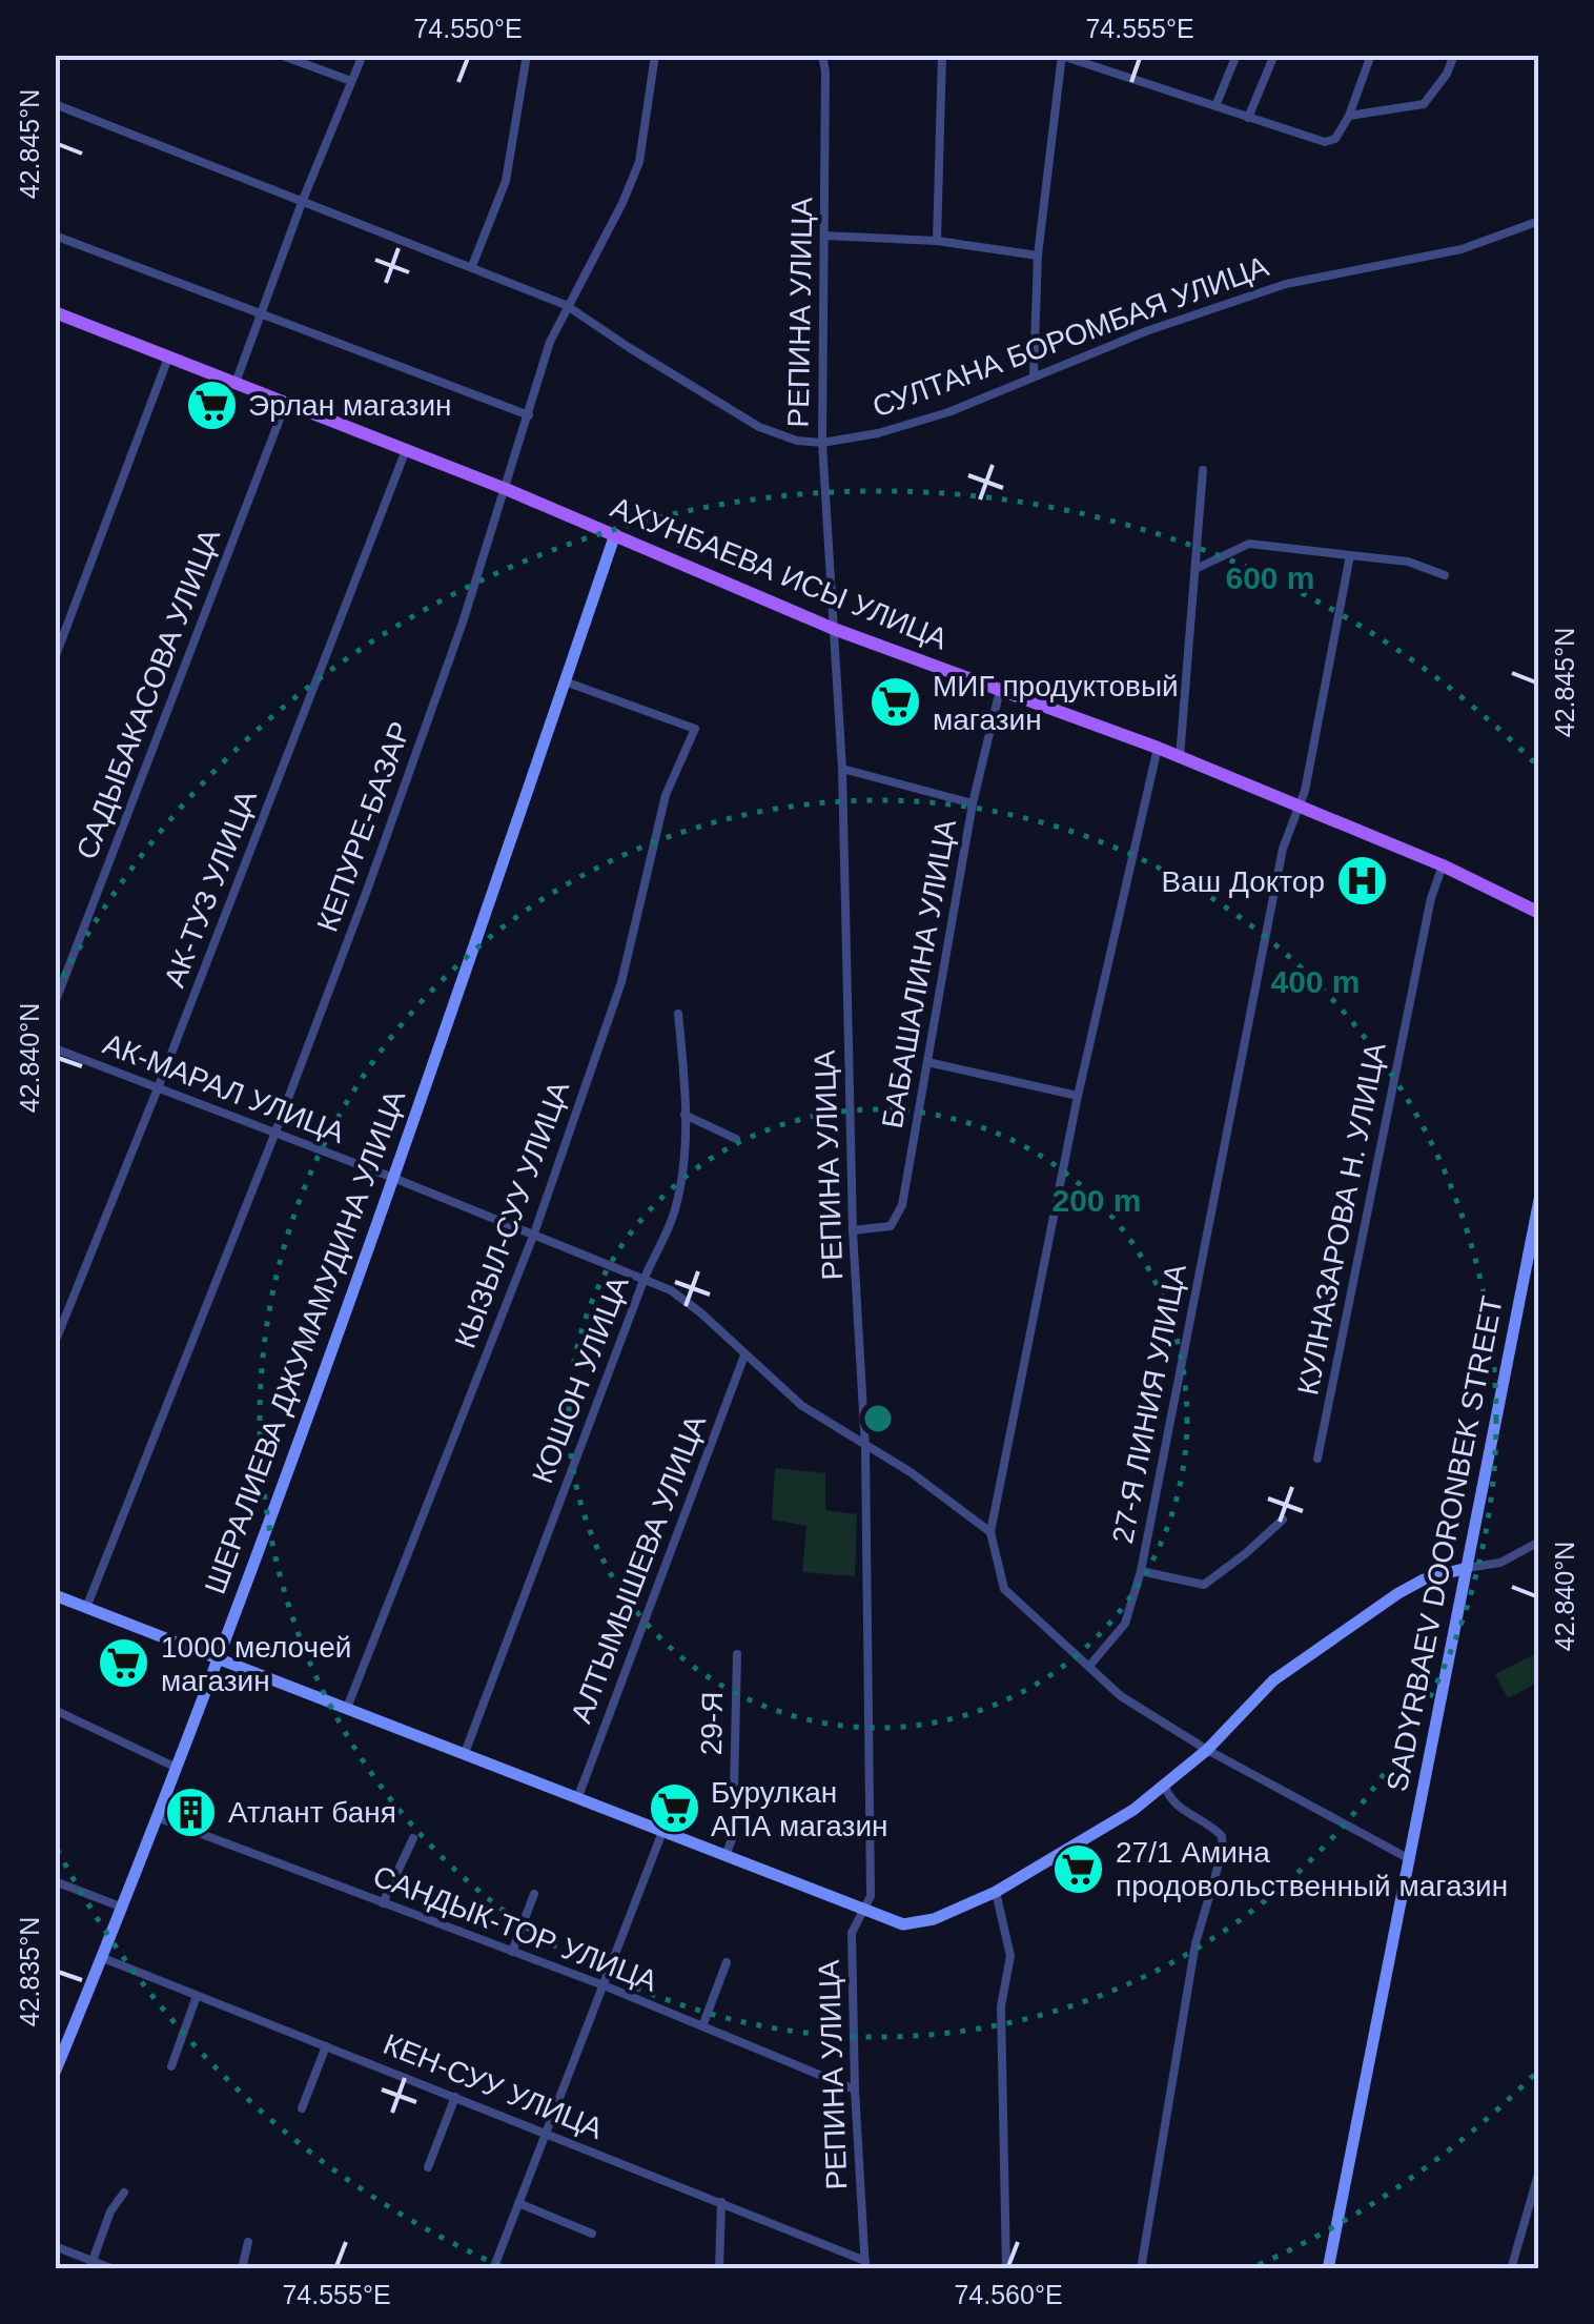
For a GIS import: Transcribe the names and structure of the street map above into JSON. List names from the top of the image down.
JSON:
{
  "streets": {
    "main road": ["АХУНБАЕВА ИСЫ УЛИЦА"],
    "street": [
      "РЕПИНА УЛИЦА",
      "СУЛТАНА БОРОМБАЯ УЛИЦА",
      "САДЫБАКАСОВА УЛИЦА",
      "КЕПУРЕ-БАЗАР",
      "АК-ТУЗ УЛИЦА",
      "БАБАШАЛИНА УЛИЦА",
      "АК-МАРАЛ УЛИЦА",
      "КЫЗЫЛ-СУУ УЛИЦА",
      "КУЛНАЗАРОВА Н. УЛИЦА",
      "ШЕРАЛИЕВА ДЖУМАМУДИНА УЛИЦА",
      "КОШОН УЛИЦА",
      "27-Я ЛИНИЯ УЛИЦА",
      "SADYRBAEV DOORONBEK STREET",
      "АЛТЫМЫШЕВА УЛИЦА",
      "29-Я",
      "САНДЫК-ТОР УЛИЦА",
      "КЕН-СУУ УЛИЦА"
    ]
  },
  "crossings": [
    ["РЕПИНА УЛИЦА", "СУЛТАНА БОРОМБАЯ УЛИЦА"],
    ["РЕПИНА УЛИЦА", "АХУНБАЕВА ИСЫ УЛИЦА"],
    ["РЕПИНА УЛИЦА", "БАБАШАЛИНА УЛИЦА"],
    ["РЕПИНА УЛИЦА", "АК-МАРАЛ УЛИЦА"],
    ["РЕПИНА УЛИЦА", "САНДЫК-ТОР УЛИЦА"],
    ["РЕПИНА УЛИЦА", "КЕН-СУУ УЛИЦА"],
    ["СУЛТАНА БОРОМБАЯ УЛИЦА", "КЕПУРЕ-БАЗАР"],
    ["АХУНБАЕВА ИСЫ УЛИЦА", "САДЫБАКАСОВА УЛИЦА"],
    ["АХУНБАЕВА ИСЫ УЛИЦА", "КЕПУРЕ-БАЗАР"],
    ["АХУНБАЕВА ИСЫ УЛИЦА", "АК-ТУЗ УЛИЦА"],
    ["АХУНБАЕВА ИСЫ УЛИЦА", "БАБАШАЛИНА УЛИЦА"],
    ["АХУНБАЕВА ИСЫ УЛИЦА", "КУЛНАЗАРОВА Н. УЛИЦА"],
    ["АХУНБАЕВА ИСЫ УЛИЦА", "ШЕРАЛИЕВА ДЖУМАМУДИНА УЛИЦА"],
    ["АХУНБАЕВА ИСЫ УЛИЦА", "27-Я ЛИНИЯ УЛИЦА"],
    ["КЕПУРЕ-БАЗАР", "АК-МАРАЛ УЛИЦА"],
    ["АК-ТУЗ УЛИЦА", "АК-МАРАЛ УЛИЦА"],
    ["АК-МАРАЛ УЛИЦА", "КЫЗЫЛ-СУУ УЛИЦА"],
    ["АК-МАРАЛ УЛИЦА", "ШЕРАЛИЕВА ДЖУМАМУДИНА УЛИЦА"],
    ["АК-МАРАЛ УЛИЦА", "КОШОН УЛИЦА"],
    ["АК-МАРАЛ УЛИЦА", "АЛТЫМЫШЕВА УЛИЦА"],
    ["КЫЗЫЛ-СУУ УЛИЦА", "ШЕРАЛИЕВА ДЖУМАМУДИНА УЛИЦА"],
    ["ШЕРАЛИЕВА ДЖУМАМУДИНА УЛИЦА", "САНДЫК-ТОР УЛИЦА"],
    ["ШЕРАЛИЕВА ДЖУМАМУДИНА УЛИЦА", "КЕН-СУУ УЛИЦА"]
  ],
  "places": {
    "supermarket": [
      "Эрлан магазин",
      "МИГ продуктовый магазин",
      "1000 мелочей магазин",
      "Бурулкан АПА магазин",
      "27/1 Амина продовольственный магазин"
    ],
    "hospital": ["Ваш Доктор"],
    "building": ["Атлант баня"]
  },
  "coordinates": [
    "74.550°E",
    "74.555°E",
    "42.845°N",
    "42.840°N",
    "42.835°N",
    "74.560°E"
  ],
  "rings": ["600 m", "400 m", "200 m"]
}
